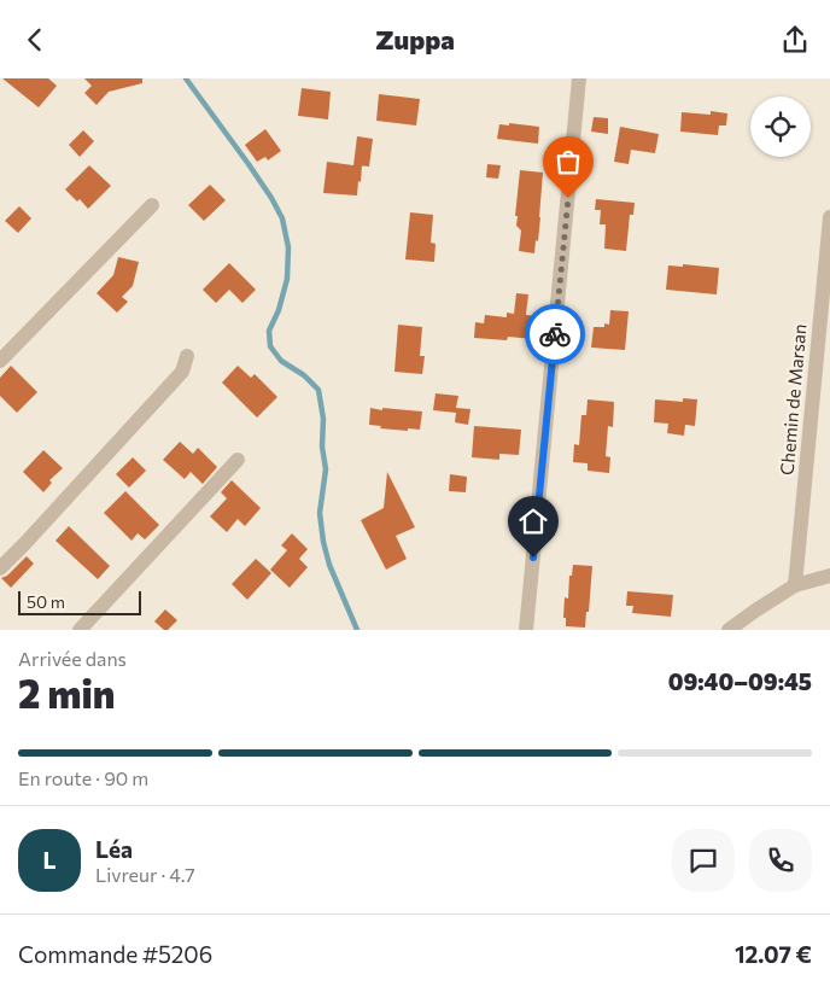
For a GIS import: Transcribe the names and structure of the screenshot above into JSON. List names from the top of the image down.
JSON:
{
  "streets": {
    "street": ["Chemin de Marsan"]
  },
  "scale_bar": "50 m",
  "page": {
    "header": "Zuppa",
    "scale": "50 m",
    "heading": ["2 min", "Arrivée dans", "09:40–09:45"],
    "panel": [
      "Léa",
      "Livreur · 4.7",
      "Commande #5206",
      "12.07 €"
    ],
    "bar": "En route · 90 m",
    "round": "L"
  }
}
